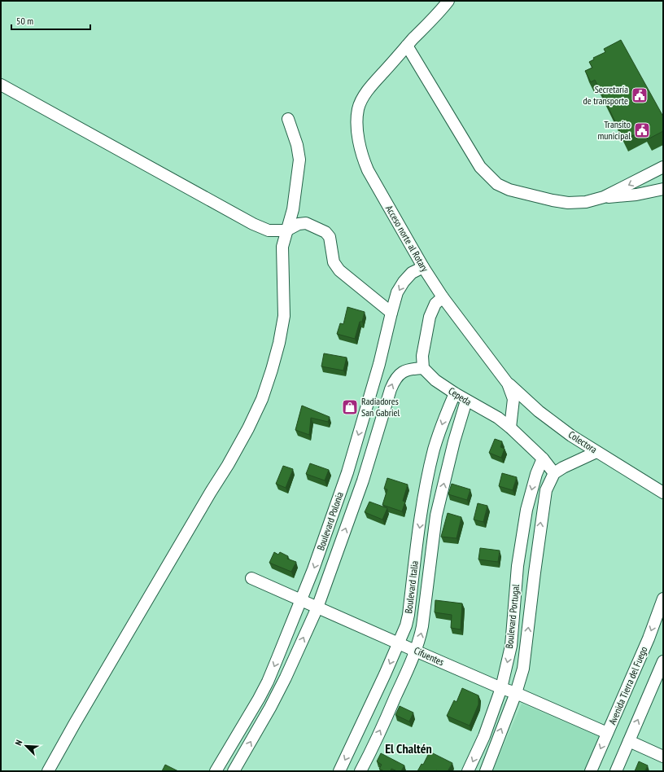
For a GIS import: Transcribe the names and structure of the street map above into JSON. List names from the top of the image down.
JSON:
{
  "streets": {
    "street": [
      "Acceso norte al Rotary",
      "Cepeda",
      "Colectora",
      "Boulevard Polonia",
      "Boulevard Italia",
      "Boulevard Portugal",
      "Cifuentes",
      "Avenida Tierra del Fuego"
    ]
  },
  "crossings": [
    ["Acceso norte al Rotary", "Cepeda"],
    ["Acceso norte al Rotary", "Colectora"],
    ["Acceso norte al Rotary", "Boulevard Polonia"],
    ["Cepeda", "Boulevard Polonia"],
    ["Cepeda", "Boulevard Italia"],
    ["Cepeda", "Boulevard Portugal"],
    ["Boulevard Polonia", "Cifuentes"],
    ["Boulevard Italia", "Cifuentes"],
    ["Boulevard Portugal", "Cifuentes"],
    ["Cifuentes", "Avenida Tierra del Fuego"]
  ],
  "districts": ["El Chaltén"],
  "places": {
    "public building": ["Secretaría de transporte", "Transito municipal"],
    "shop": ["Radiadores San Gabriel"]
  },
  "scale_bar": "50 m",
  "north": "top left"
}
